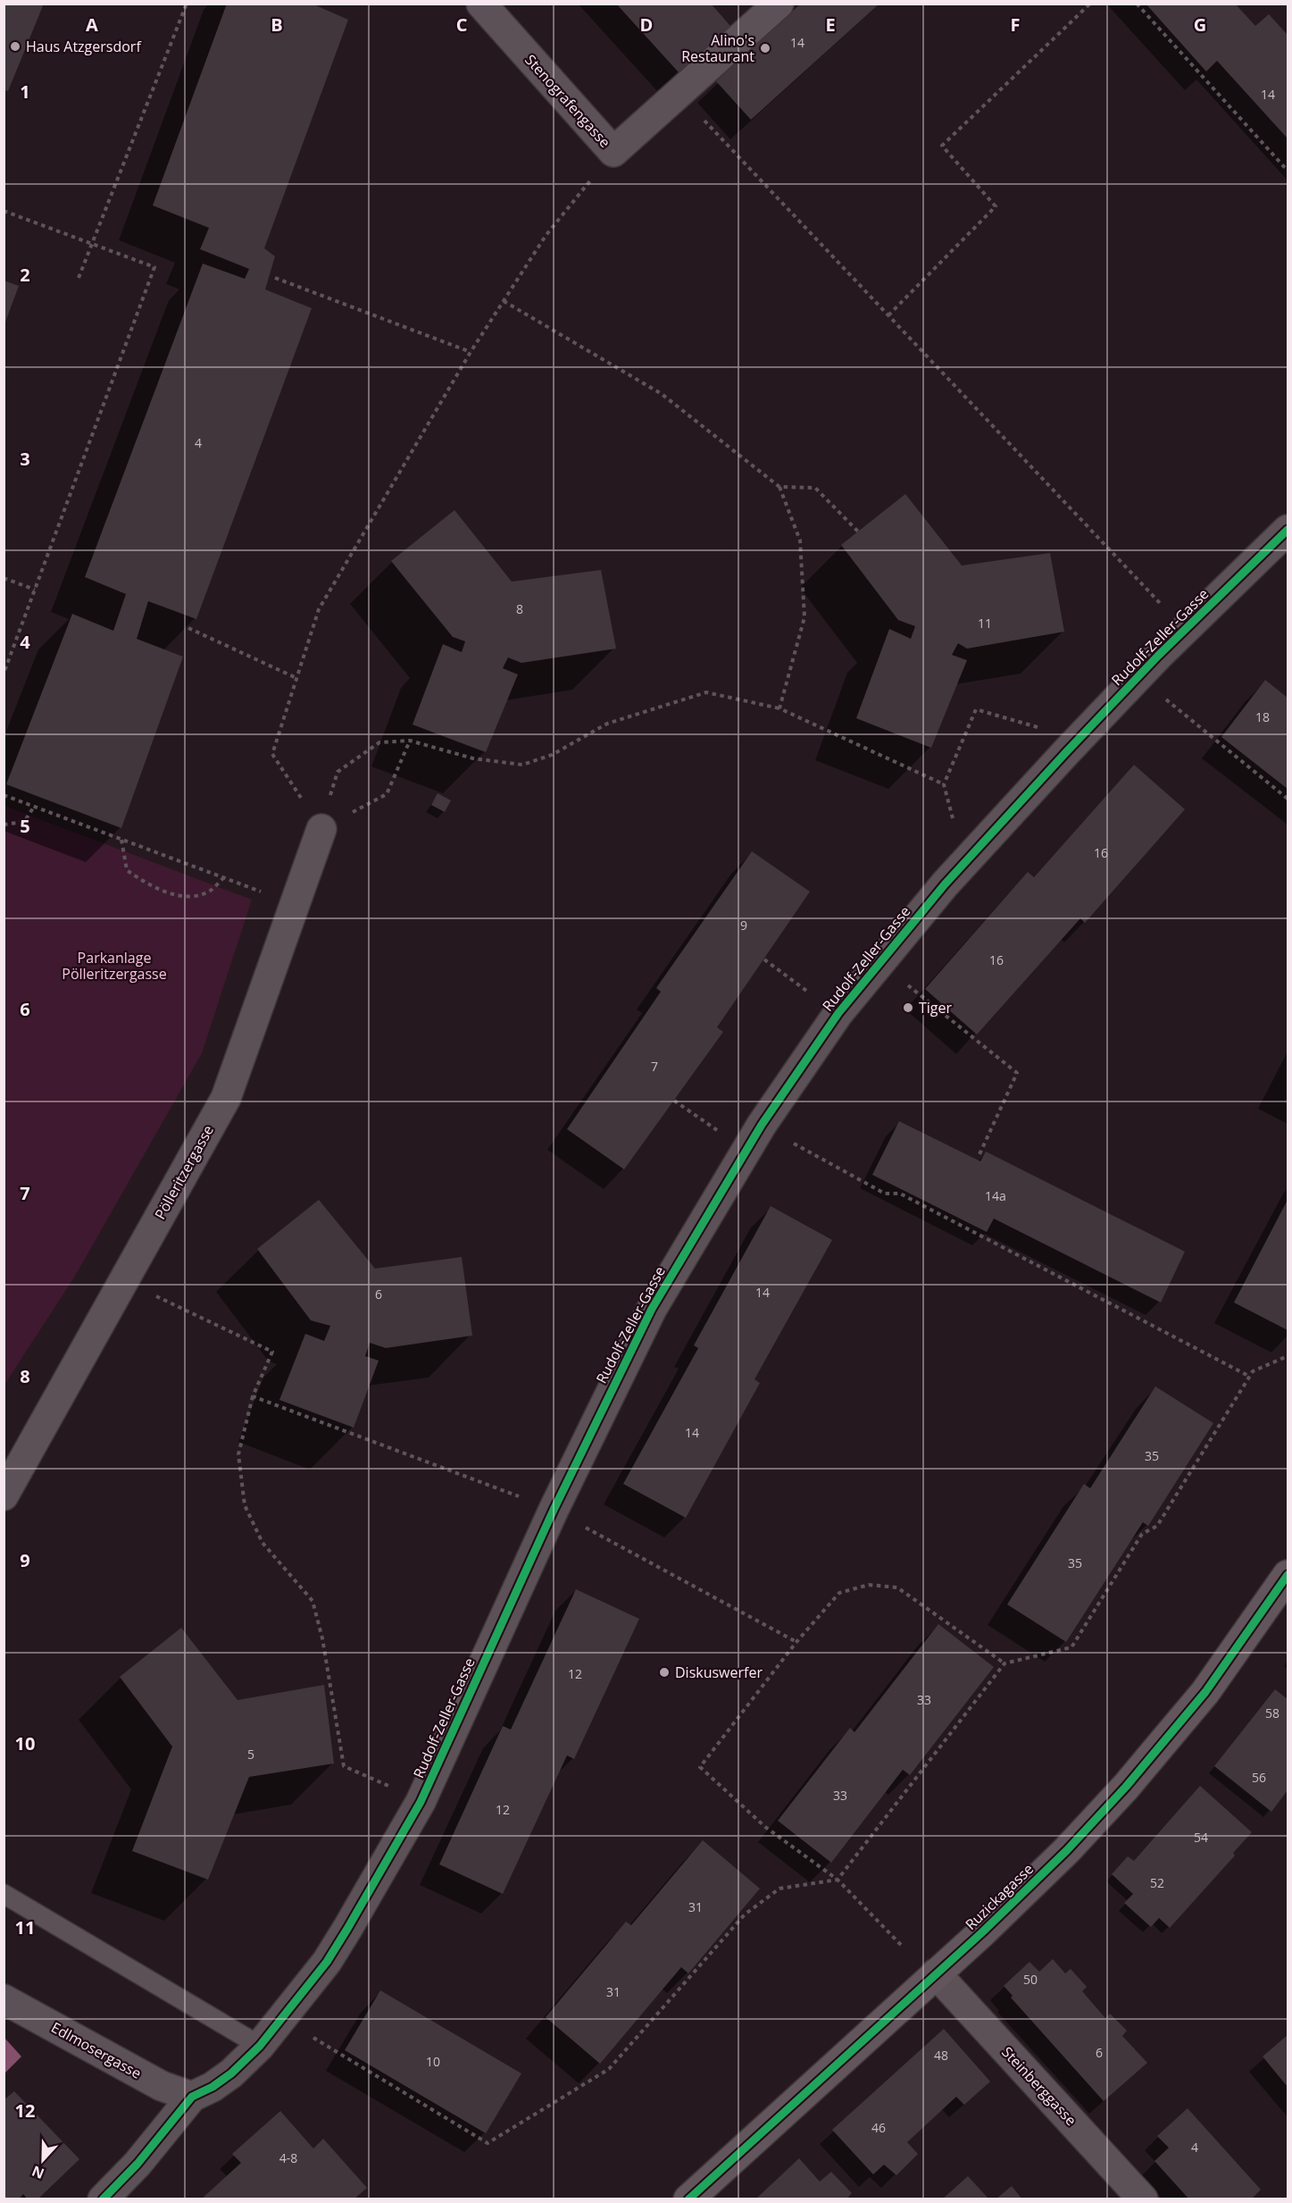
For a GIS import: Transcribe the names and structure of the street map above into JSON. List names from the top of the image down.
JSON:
{
  "streets": {
    "street": [
      "Stenografengasse",
      "Rudolf-Zeller-Gasse",
      "Pölleritzergasse",
      "Ruzickagasse",
      "Edlmosergasse",
      "Steinberggasse"
    ]
  },
  "crossings": [
    ["Rudolf-Zeller-Gasse", "Edlmosergasse"],
    ["Ruzickagasse", "Steinberggasse"]
  ],
  "parks": ["Parkanlage Pölleritzergasse"],
  "places": [
    "Haus Atzgersdorf",
    "Alino's Restaurant",
    "Tiger",
    "Diskuswerfer"
  ],
  "house_numbers": [
    "14",
    "14",
    "4",
    "8",
    "11",
    "18",
    "16",
    "9",
    "16",
    "7",
    "14a",
    "14",
    "6",
    "14",
    "35",
    "35",
    "12",
    "33",
    "58",
    "5",
    "56",
    "33",
    "12",
    "54",
    "52",
    "31",
    "50",
    "31",
    "6",
    "48",
    "10",
    "46",
    "4",
    "4-8"
  ],
  "north": "bottom",
  "grid": {
    "columns": [
      "A",
      "B",
      "C",
      "D",
      "E",
      "F",
      "G"
    ],
    "rows": [
      "1",
      "2",
      "3",
      "4",
      "5",
      "6",
      "7",
      "8",
      "9",
      "10",
      "11",
      "12"
    ]
  }
}
